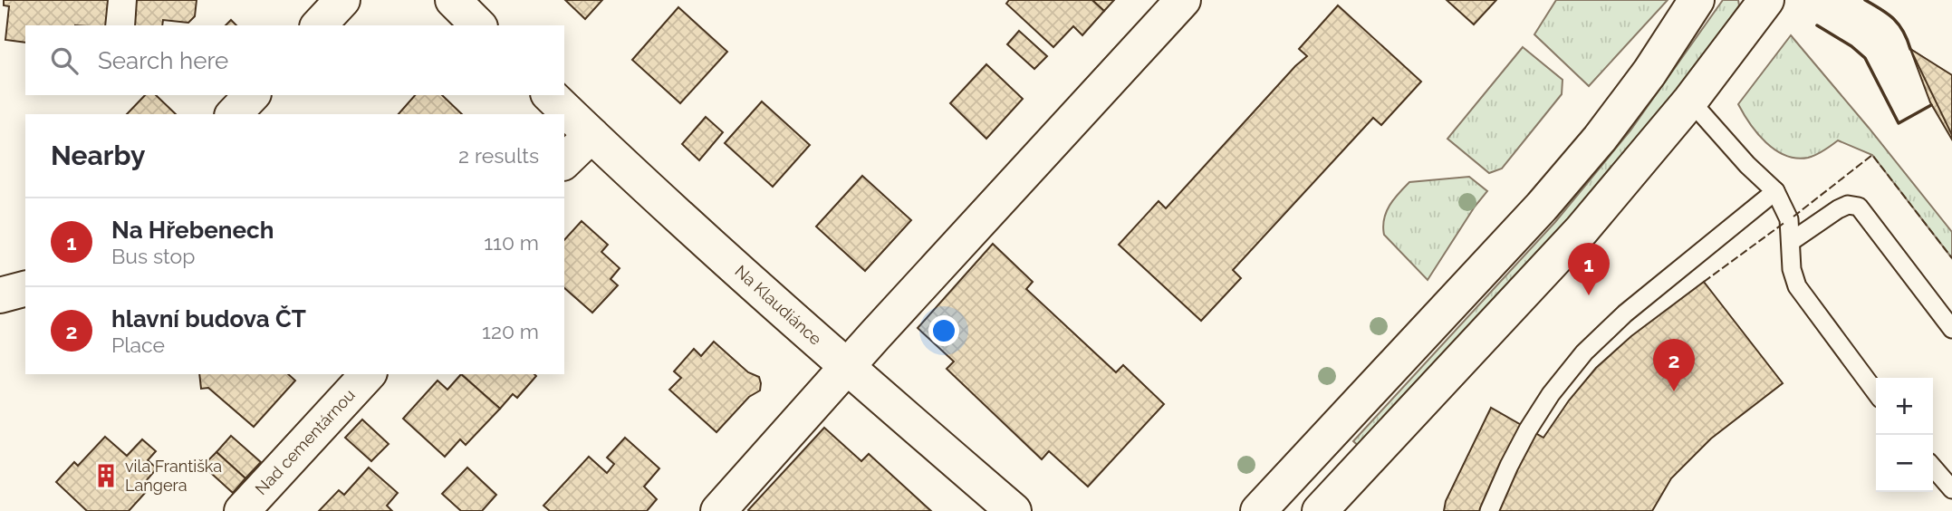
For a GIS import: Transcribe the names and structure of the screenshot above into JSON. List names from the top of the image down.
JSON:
{
  "streets": {
    "street": ["Na Klaudiánce", "Nad cementárnou"]
  },
  "places": {
    "building": ["vila Františka Langera"]
  },
  "page": {
    "search": "Search here",
    "heading": ["Nearby", "2 results"],
    "list": [
      {
        "mark": "1",
        "name": "Na Hřebenech",
        "note": "Bus stop",
        "value": "110 m"
      },
      {
        "mark": "2",
        "name": "hlavní budova ČT",
        "note": "Place",
        "value": "120 m"
      }
    ],
    "pins": ["1", "2"],
    "map_buttons": ["+", "−"]
  }
}
